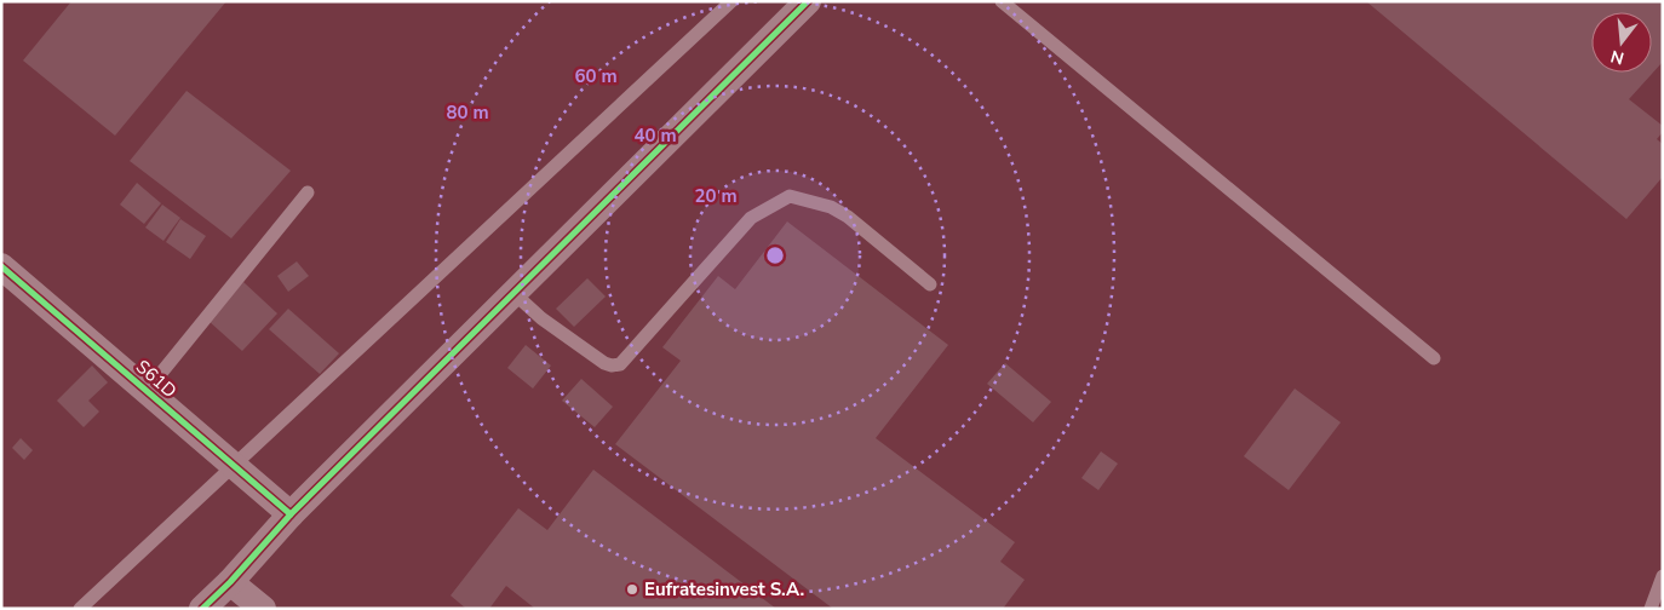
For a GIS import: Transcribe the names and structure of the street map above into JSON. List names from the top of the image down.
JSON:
{
  "streets": {
    "street": ["S61D"]
  },
  "places": ["Eufratesinvest S.A."],
  "north": "bottom",
  "rings": [
    "60 m",
    "80 m",
    "40 m",
    "20 m"
  ]
}
